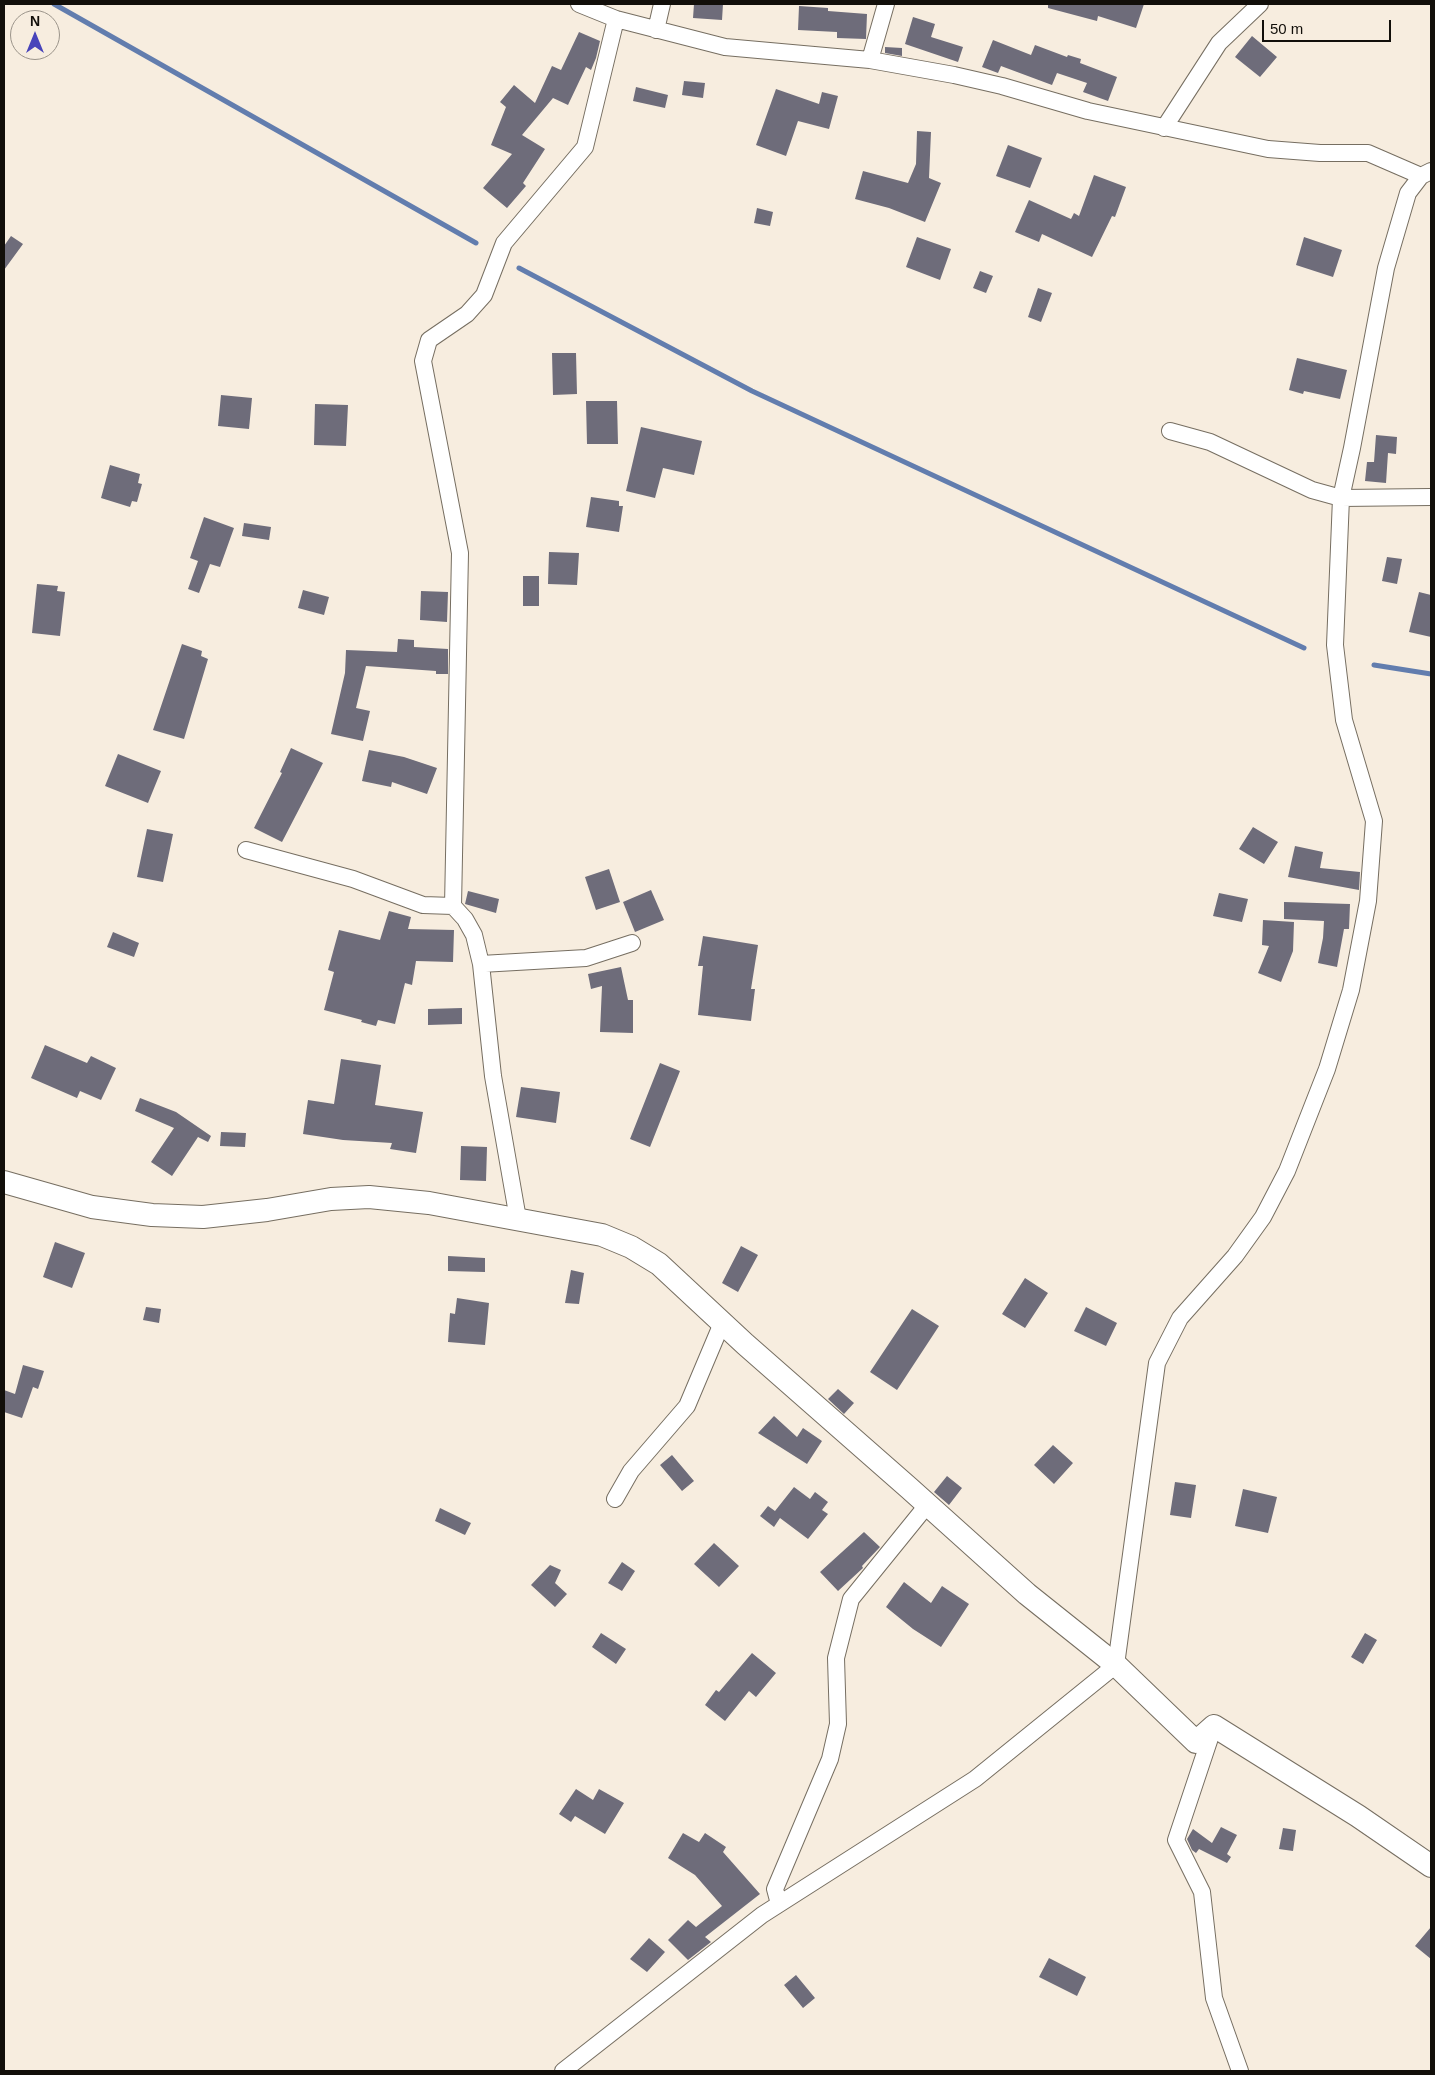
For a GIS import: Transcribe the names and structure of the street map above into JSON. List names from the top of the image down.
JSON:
{
  "scale_bar": "50 m",
  "north": "top"
}
